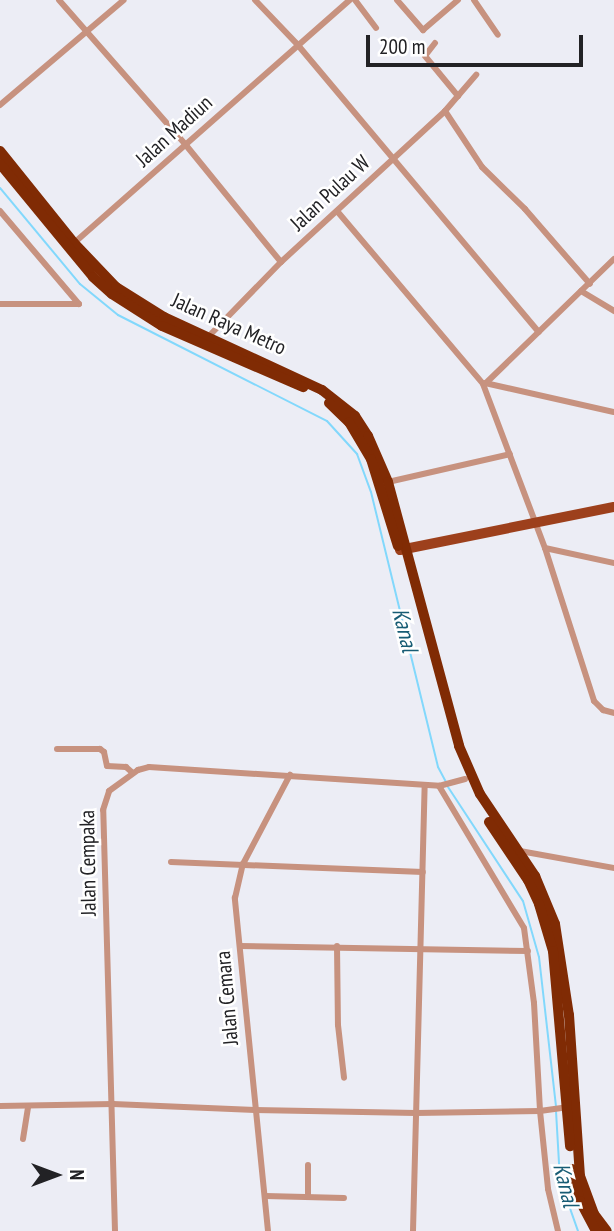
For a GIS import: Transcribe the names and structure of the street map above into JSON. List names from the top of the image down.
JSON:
{
  "streets": {
    "highway": ["Jalan Raya Metro"],
    "street": [
      "Jalan Madiun",
      "Jalan Pulau W",
      "Jalan Cempaka",
      "Jalan Cemara"
    ]
  },
  "crossings": [
    ["Jalan Madiun", "Jalan Raya Metro"],
    ["Jalan Pulau W", "Jalan Raya Metro"]
  ],
  "water": ["Kanal"],
  "scale_bar": "200 m",
  "north": "right"
}
